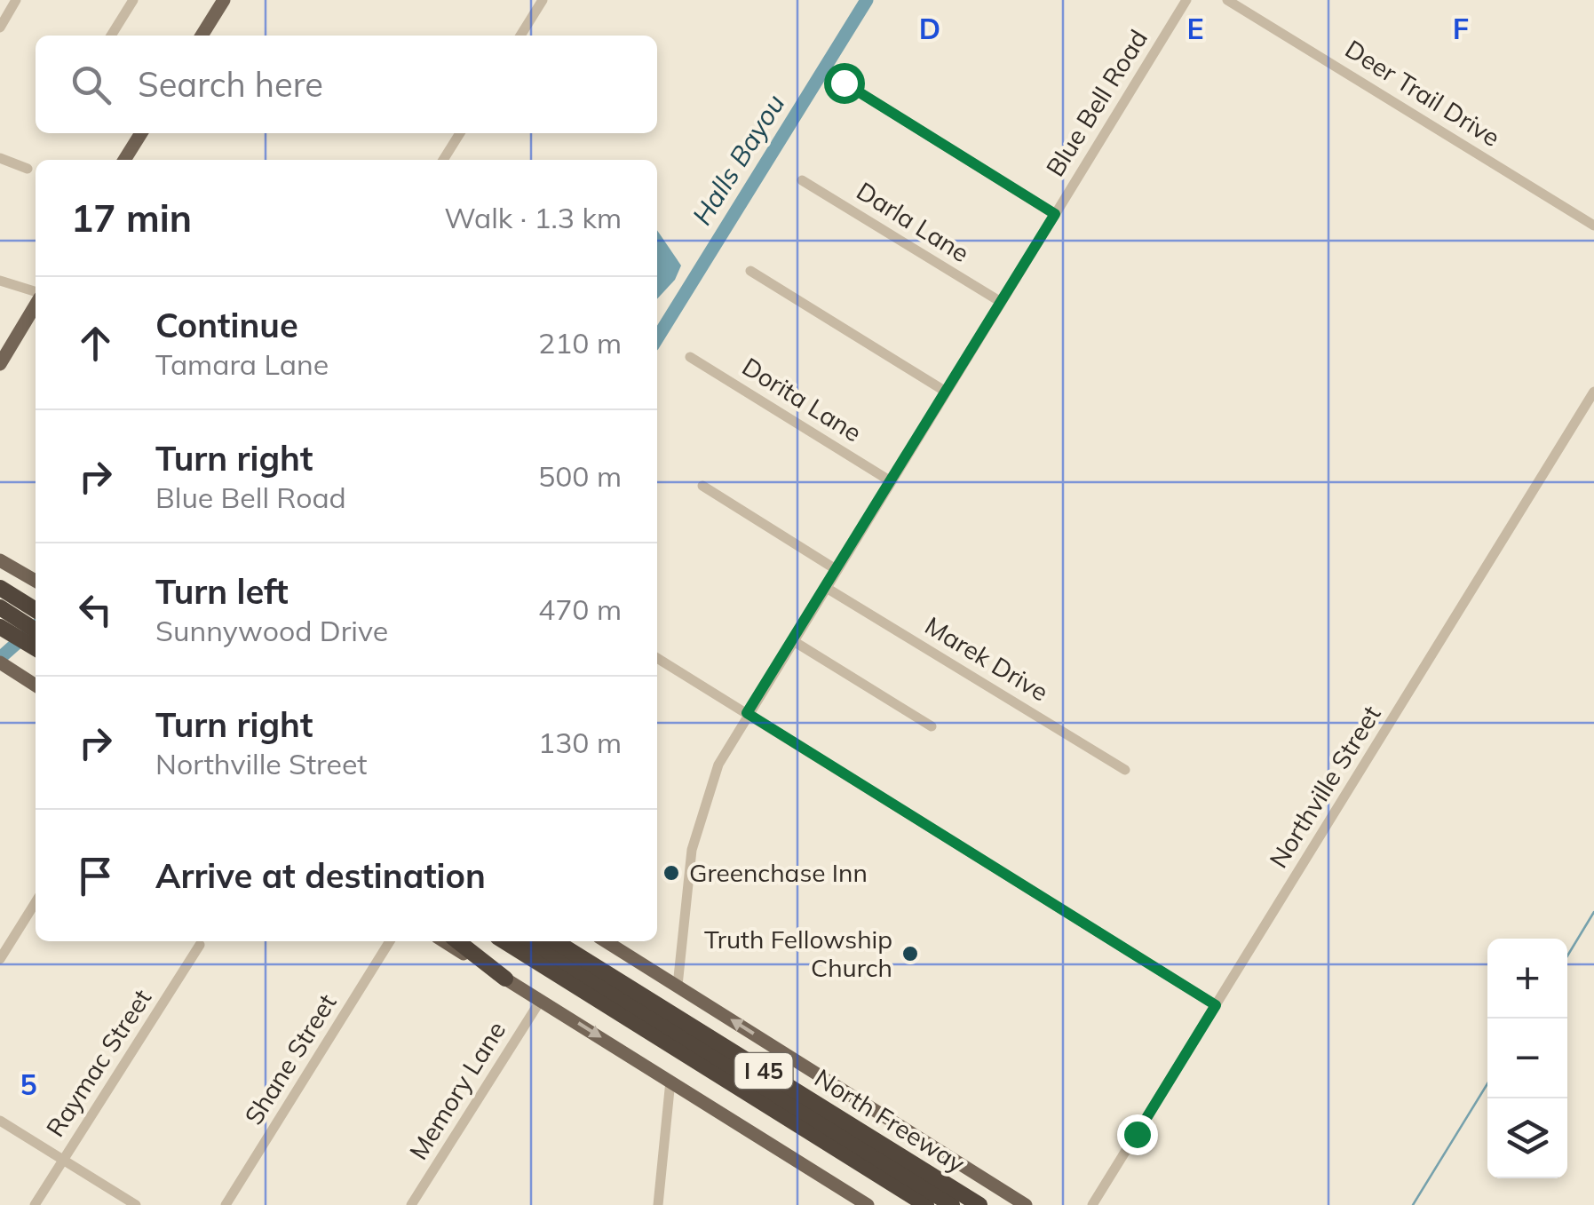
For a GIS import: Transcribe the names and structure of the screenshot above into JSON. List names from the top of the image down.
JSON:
{
  "streets": {
    "highway": ["I 45", "North Freeway"],
    "street": [
      "Deer Trail Drive",
      "Blue Bell Road",
      "Darla Lane",
      "Dorita Lane",
      "Marek Drive",
      "Northville Street",
      "Shane Street",
      "Raymac Street",
      "Memory Lane"
    ]
  },
  "crossings": [
    ["Blue Bell Road", "Darla Lane"],
    ["Blue Bell Road", "Dorita Lane"],
    ["Blue Bell Road", "Marek Drive"]
  ],
  "water": ["Halls Bayou"],
  "places": ["Greenchase Inn", "Truth Fellowship Church"],
  "page": {
    "search": "Search here",
    "heading": ["17 min", "Walk · 1.3 km"],
    "list": [
      ["Continue", "Tamara Lane", "210 m"],
      ["Turn right", "Blue Bell Road", "500 m"],
      ["Turn left", "Sunnywood Drive", "470 m"],
      ["Turn right", "Northville Street", "130 m"],
      "Arrive at destination"
    ],
    "map_buttons": ["+", "−"]
  },
  "grid": {
    "columns": ["D", "E", "F"],
    "rows": ["5"]
  }
}
